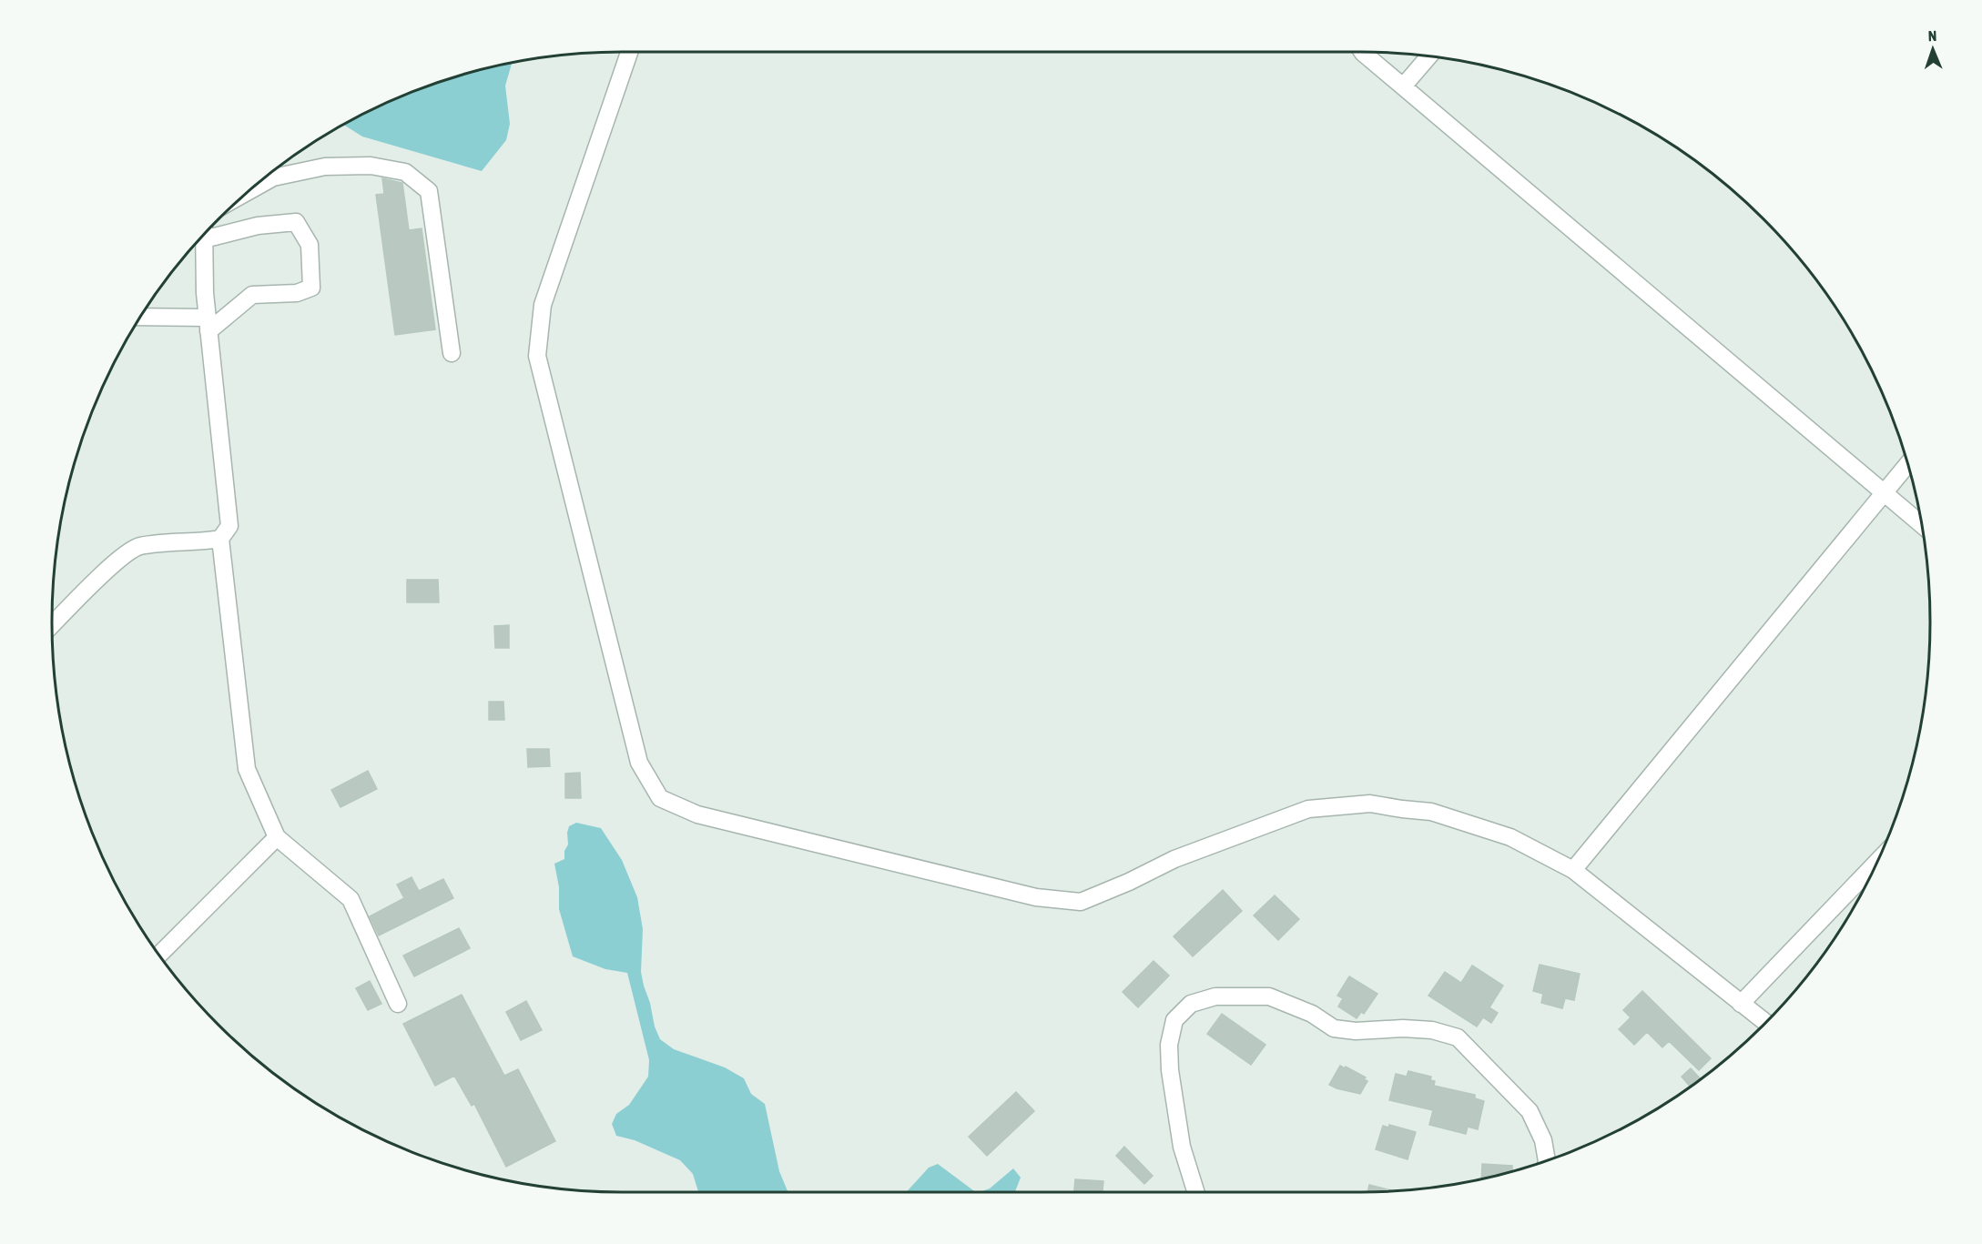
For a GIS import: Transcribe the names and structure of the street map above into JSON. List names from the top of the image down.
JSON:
{
  "north": "top"
}
